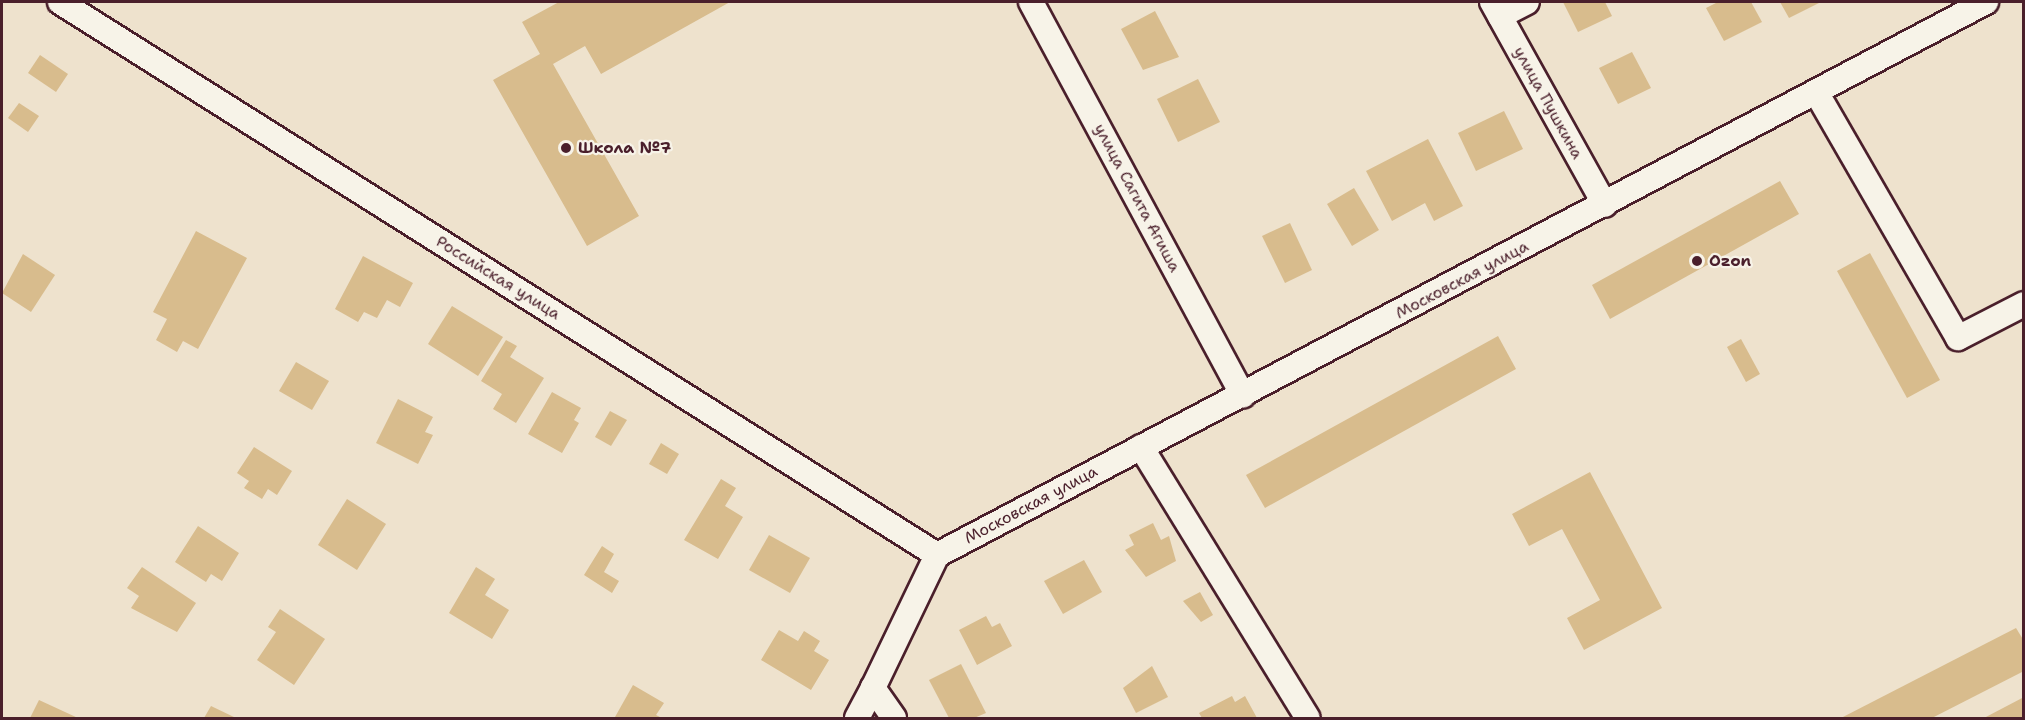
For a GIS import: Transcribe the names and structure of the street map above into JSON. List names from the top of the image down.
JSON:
{
  "streets": {
    "street": [
      "улица Пушкина",
      "улица Сагита Агиша",
      "Российская улица",
      "Московская улица"
    ]
  },
  "crossings": [
    ["улица Пушкина", "Московская улица"],
    ["улица Сагита Агиша", "Московская улица"],
    ["Российская улица", "Московская улица"]
  ],
  "places": ["Школа №7", "Ozon"]
}
